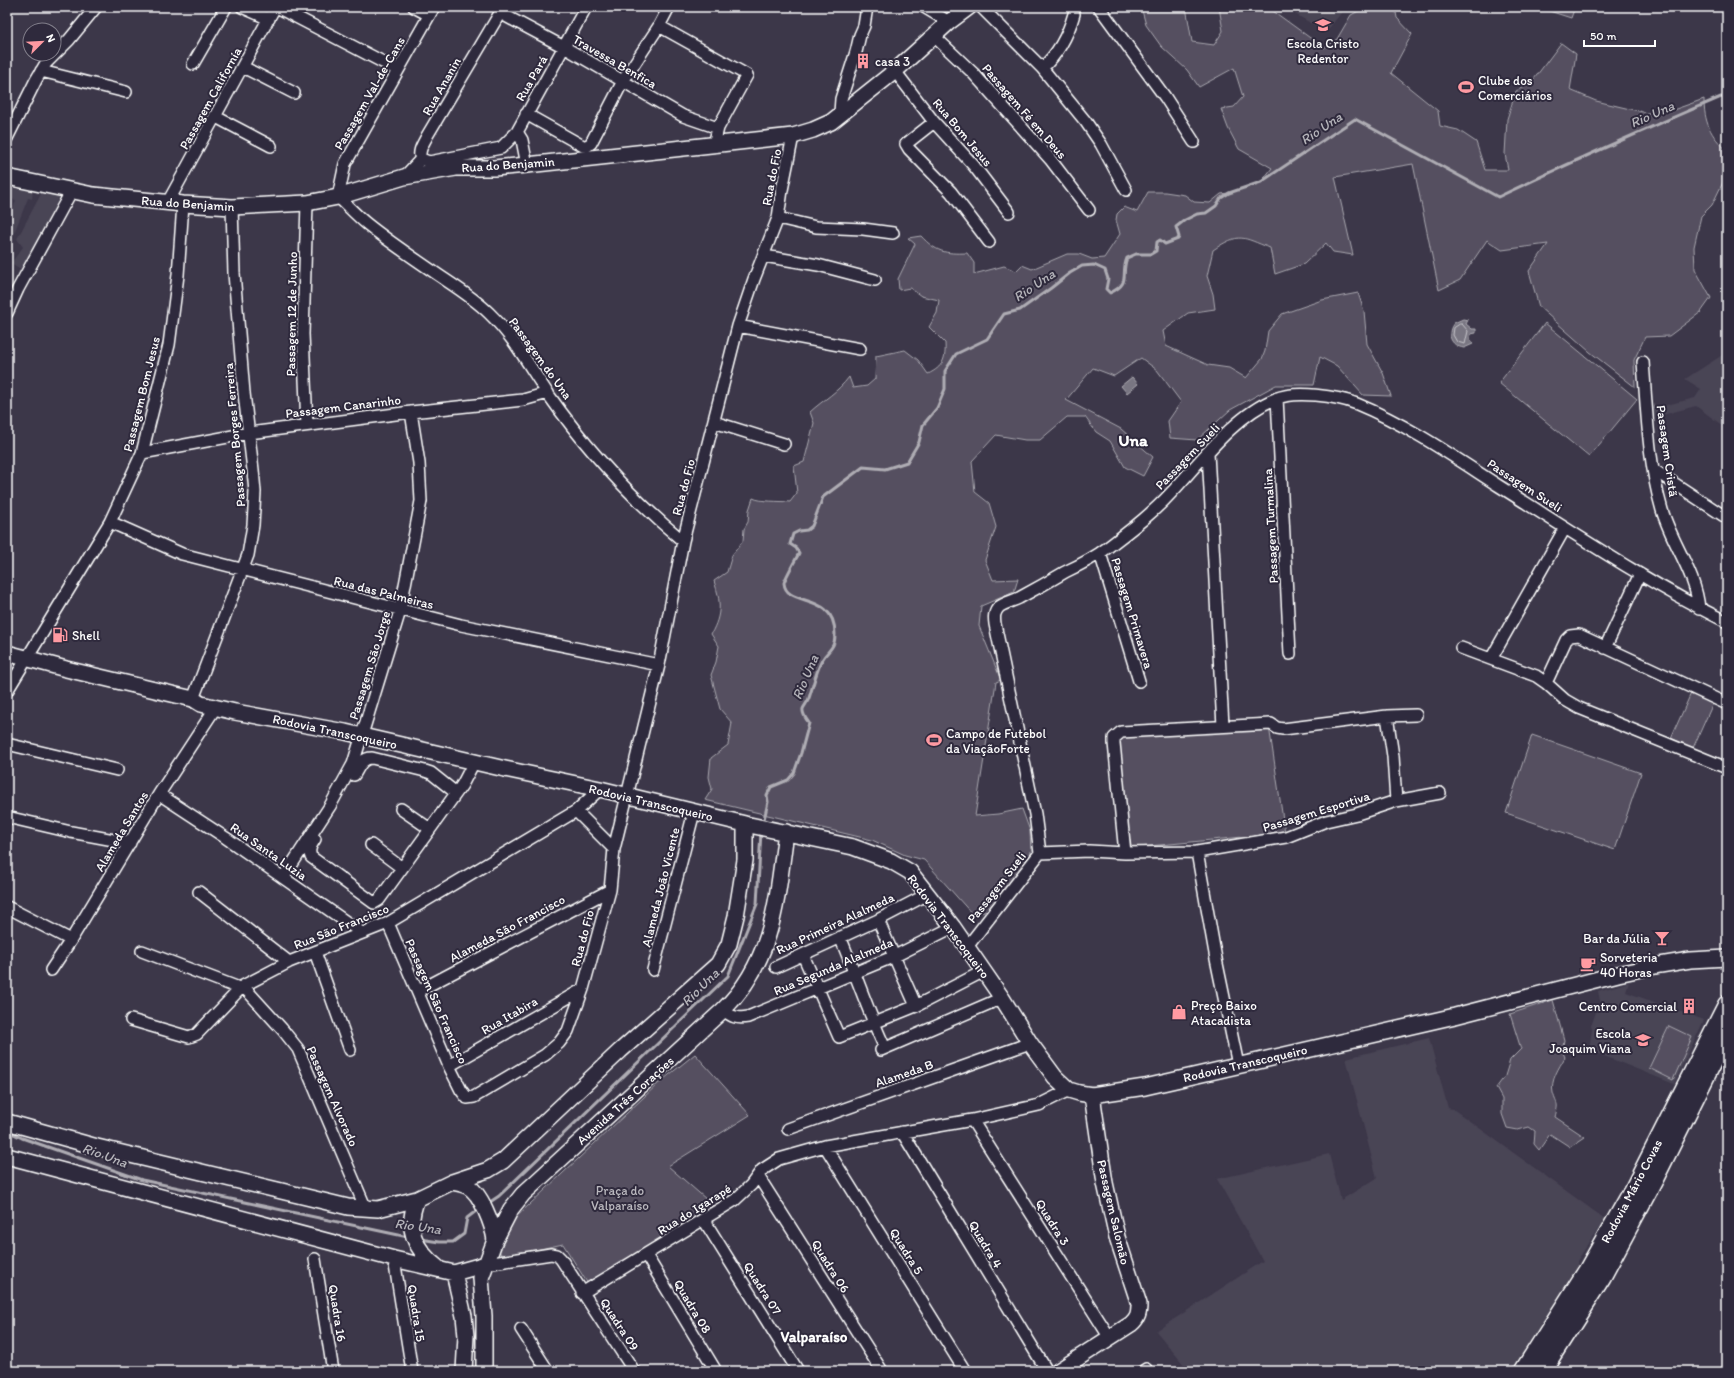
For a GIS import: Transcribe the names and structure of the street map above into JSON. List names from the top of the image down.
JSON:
{
  "streets": {
    "main road": [
      "Rua do Benjamin",
      "Rodovia Transcoqueiro",
      "Avenida Três Corações",
      "Rodovia Mário Covas",
      "Passagem Salomão"
    ],
    "street": [
      "Travessa Benfica",
      "Rua Pará",
      "Rua Ananin",
      "Passagem Val-de-Cans",
      "Passagem Californía",
      "Passagem Fé em Deus",
      "Rua Bom Jesus",
      "Rua do Fio",
      "Passagem 12 de Junho",
      "Passagem do Una",
      "Passagem Bom Jesus",
      "Passagem Canarinho",
      "Passagem Borges Ferreira",
      "Passagem Cristã",
      "Passagem Sueli",
      "Passagem Turmalina",
      "Rua das Palmeiras",
      "Passagem Primavera",
      "Passagem São Jorge",
      "Passagem Esportiva",
      "Alameda Santos",
      "Rua Santa Luzia",
      "Alameda João Vicente",
      "Rua Primeira Alalmeda",
      "Rua São Francisco",
      "Alameda São Francisco",
      "Rua Segunda Alalmeda",
      "Passagem São Francisco",
      "Rua Itabira",
      "Alameda B",
      "Passagem Alvorado",
      "Rua do Igarapé",
      "Quadra 3",
      "Quadra 4",
      "Quadra 5",
      "Quadra 06",
      "Quadra 07",
      "Quadra 08",
      "Quadra 16",
      "Quadra 15",
      "Quadra 09"
    ]
  },
  "crossings": [
    ["Travessa Benfica", "Rua Pará"],
    ["Travessa Benfica", "Rua Ananin"],
    ["Rua Pará", "Rua Ananin"],
    ["Passagem Val-de-Cans", "Rua do Benjamin"],
    ["Passagem Val-de-Cans", "Passagem do Una"],
    ["Passagem Californía", "Rua do Benjamin"],
    ["Passagem Fé em Deus", "Rua do Benjamin"],
    ["Rua Bom Jesus", "Rua do Benjamin"],
    ["Rua do Benjamin", "Rua do Fio"],
    ["Rua do Benjamin", "Passagem 12 de Junho"],
    ["Rua do Benjamin", "Passagem do Una"],
    ["Rua do Benjamin", "Passagem Bom Jesus"],
    ["Rua do Benjamin", "Passagem Borges Ferreira"],
    ["Rua do Fio", "Passagem do Una"],
    ["Rua do Fio", "Rua das Palmeiras"],
    ["Rua do Fio", "Rodovia Transcoqueiro"],
    ["Rua do Fio", "Alameda São Francisco"],
    ["Rua do Fio", "Passagem São Francisco"],
    ["Rua do Fio", "Rua Itabira"],
    ["Passagem 12 de Junho", "Passagem Canarinho"],
    ["Passagem do Una", "Passagem Canarinho"],
    ["Passagem Bom Jesus", "Passagem Canarinho"],
    ["Passagem Bom Jesus", "Rua das Palmeiras"],
    ["Passagem Bom Jesus", "Rodovia Transcoqueiro"],
    ["Passagem Canarinho", "Passagem Borges Ferreira"],
    ["Passagem Canarinho", "Passagem São Jorge"],
    ["Passagem Borges Ferreira", "Rua das Palmeiras"],
    ["Passagem Borges Ferreira", "Rodovia Transcoqueiro"],
    ["Passagem Cristã", "Passagem Sueli"],
    ["Passagem Sueli", "Passagem Turmalina"],
    ["Passagem Sueli", "Passagem Primavera"],
    ["Passagem Sueli", "Rodovia Transcoqueiro"],
    ["Passagem Sueli", "Passagem Esportiva"],
    ["Rua das Palmeiras", "Passagem São Jorge"],
    ["Passagem São Jorge", "Rodovia Transcoqueiro"],
    ["Passagem São Jorge", "Rua Santa Luzia"],
    ["Rodovia Transcoqueiro", "Alameda Santos"],
    ["Rodovia Transcoqueiro", "Alameda João Vicente"],
    ["Rodovia Transcoqueiro", "Rua Primeira Alalmeda"],
    ["Rodovia Transcoqueiro", "Rua São Francisco"],
    ["Rodovia Transcoqueiro", "Rua Segunda Alalmeda"],
    ["Rodovia Transcoqueiro", "Alameda B"],
    ["Rodovia Transcoqueiro", "Avenida Três Corações"],
    ["Rodovia Transcoqueiro", "Rua do Igarapé"],
    ["Rodovia Transcoqueiro", "Passagem Salomão"],
    ["Alameda Santos", "Rua Santa Luzia"],
    ["Rua Santa Luzia", "Rua São Francisco"],
    ["Rua São Francisco", "Passagem São Francisco"],
    ["Rua São Francisco", "Passagem Alvorado"],
    ["Alameda São Francisco", "Passagem São Francisco"],
    ["Rua Segunda Alalmeda", "Avenida Três Corações"],
    ["Passagem São Francisco", "Rua Itabira"],
    ["Rua do Igarapé", "Quadra 3"],
    ["Rua do Igarapé", "Quadra 4"],
    ["Rua do Igarapé", "Quadra 5"],
    ["Rua do Igarapé", "Quadra 06"],
    ["Rua do Igarapé", "Quadra 07"],
    ["Rua do Igarapé", "Quadra 08"],
    ["Rua do Igarapé", "Quadra 09"],
    ["Passagem Salomão", "Quadra 3"]
  ],
  "districts": ["Una", "Valparaíso"],
  "water": ["Rio Una"],
  "parks": ["Praça do Valparaíso"],
  "places": {
    "school or university": ["Escola Cristo Redentor", "Escola Joaquim Viana"],
    "building": ["casa 3", "Centro Comercial"],
    "sports": ["Clube dos Comerciários", "Campo de Futebol da ViaçãoForte"],
    "fuel station": ["Shell"],
    "bar": ["Bar da Júlia"],
    "cafe": ["Sorveteria 40 Horas"],
    "shop": ["Preço Baixo Atacadista"]
  },
  "scale_bar": "50 m",
  "north": "top right"
}
